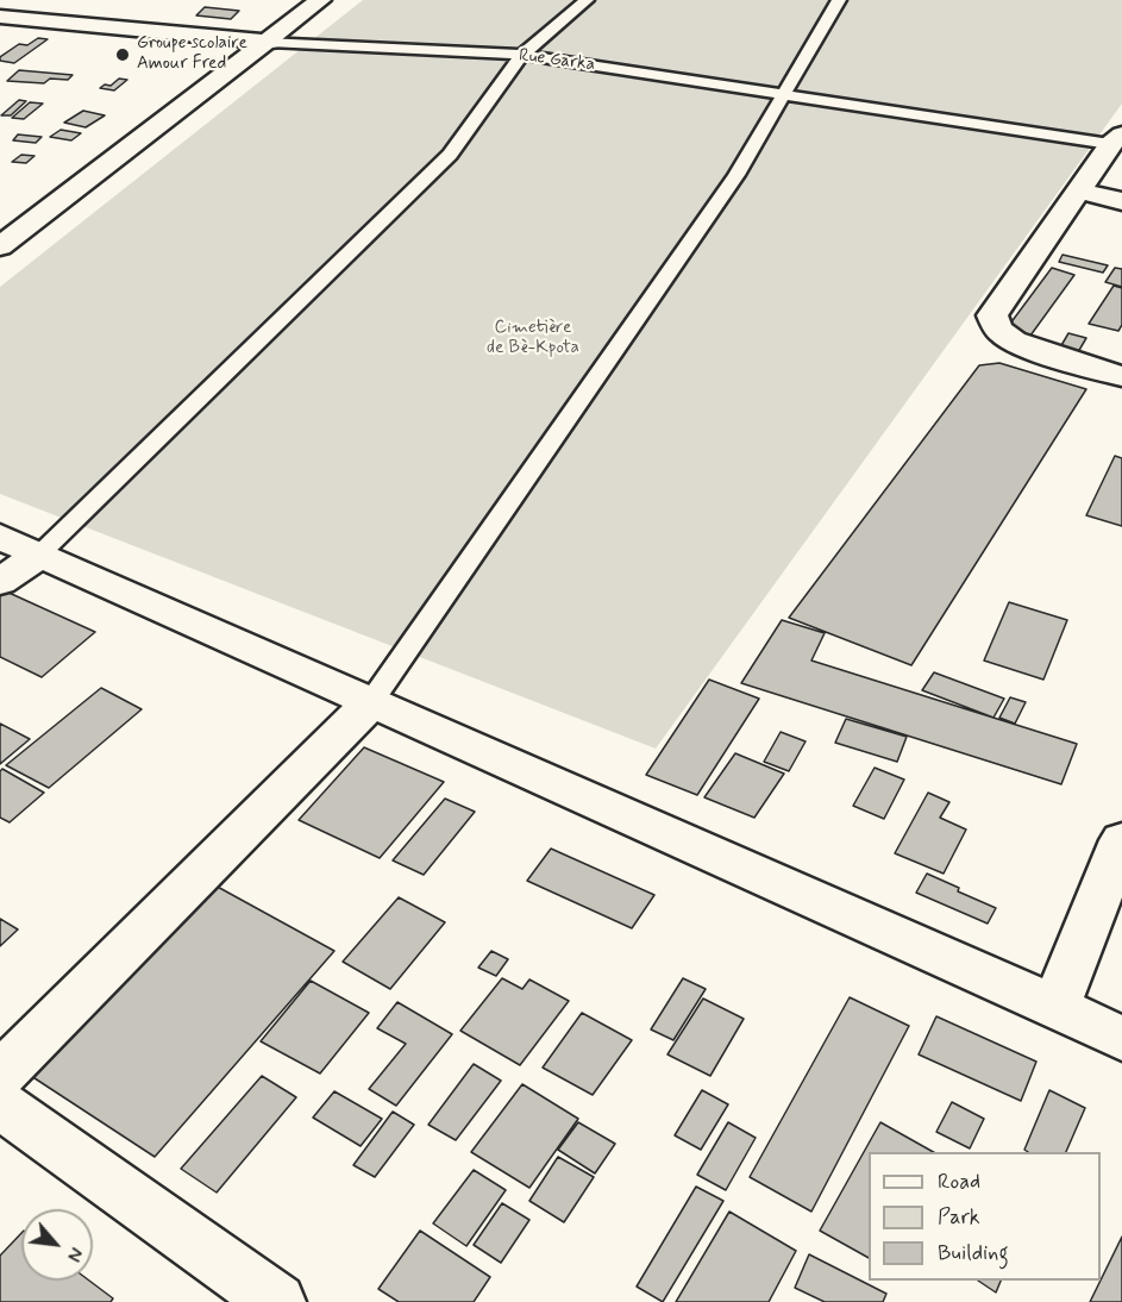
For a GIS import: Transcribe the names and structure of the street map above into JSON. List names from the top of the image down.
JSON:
{
  "streets": {
    "street": ["Rue Garka"]
  },
  "parks": ["Cimetière de Bè-Kpota"],
  "places": ["Groupe scolaire Amour Fred"],
  "legend": ["Road", "Park", "Building"],
  "north": "bottom right"
}
